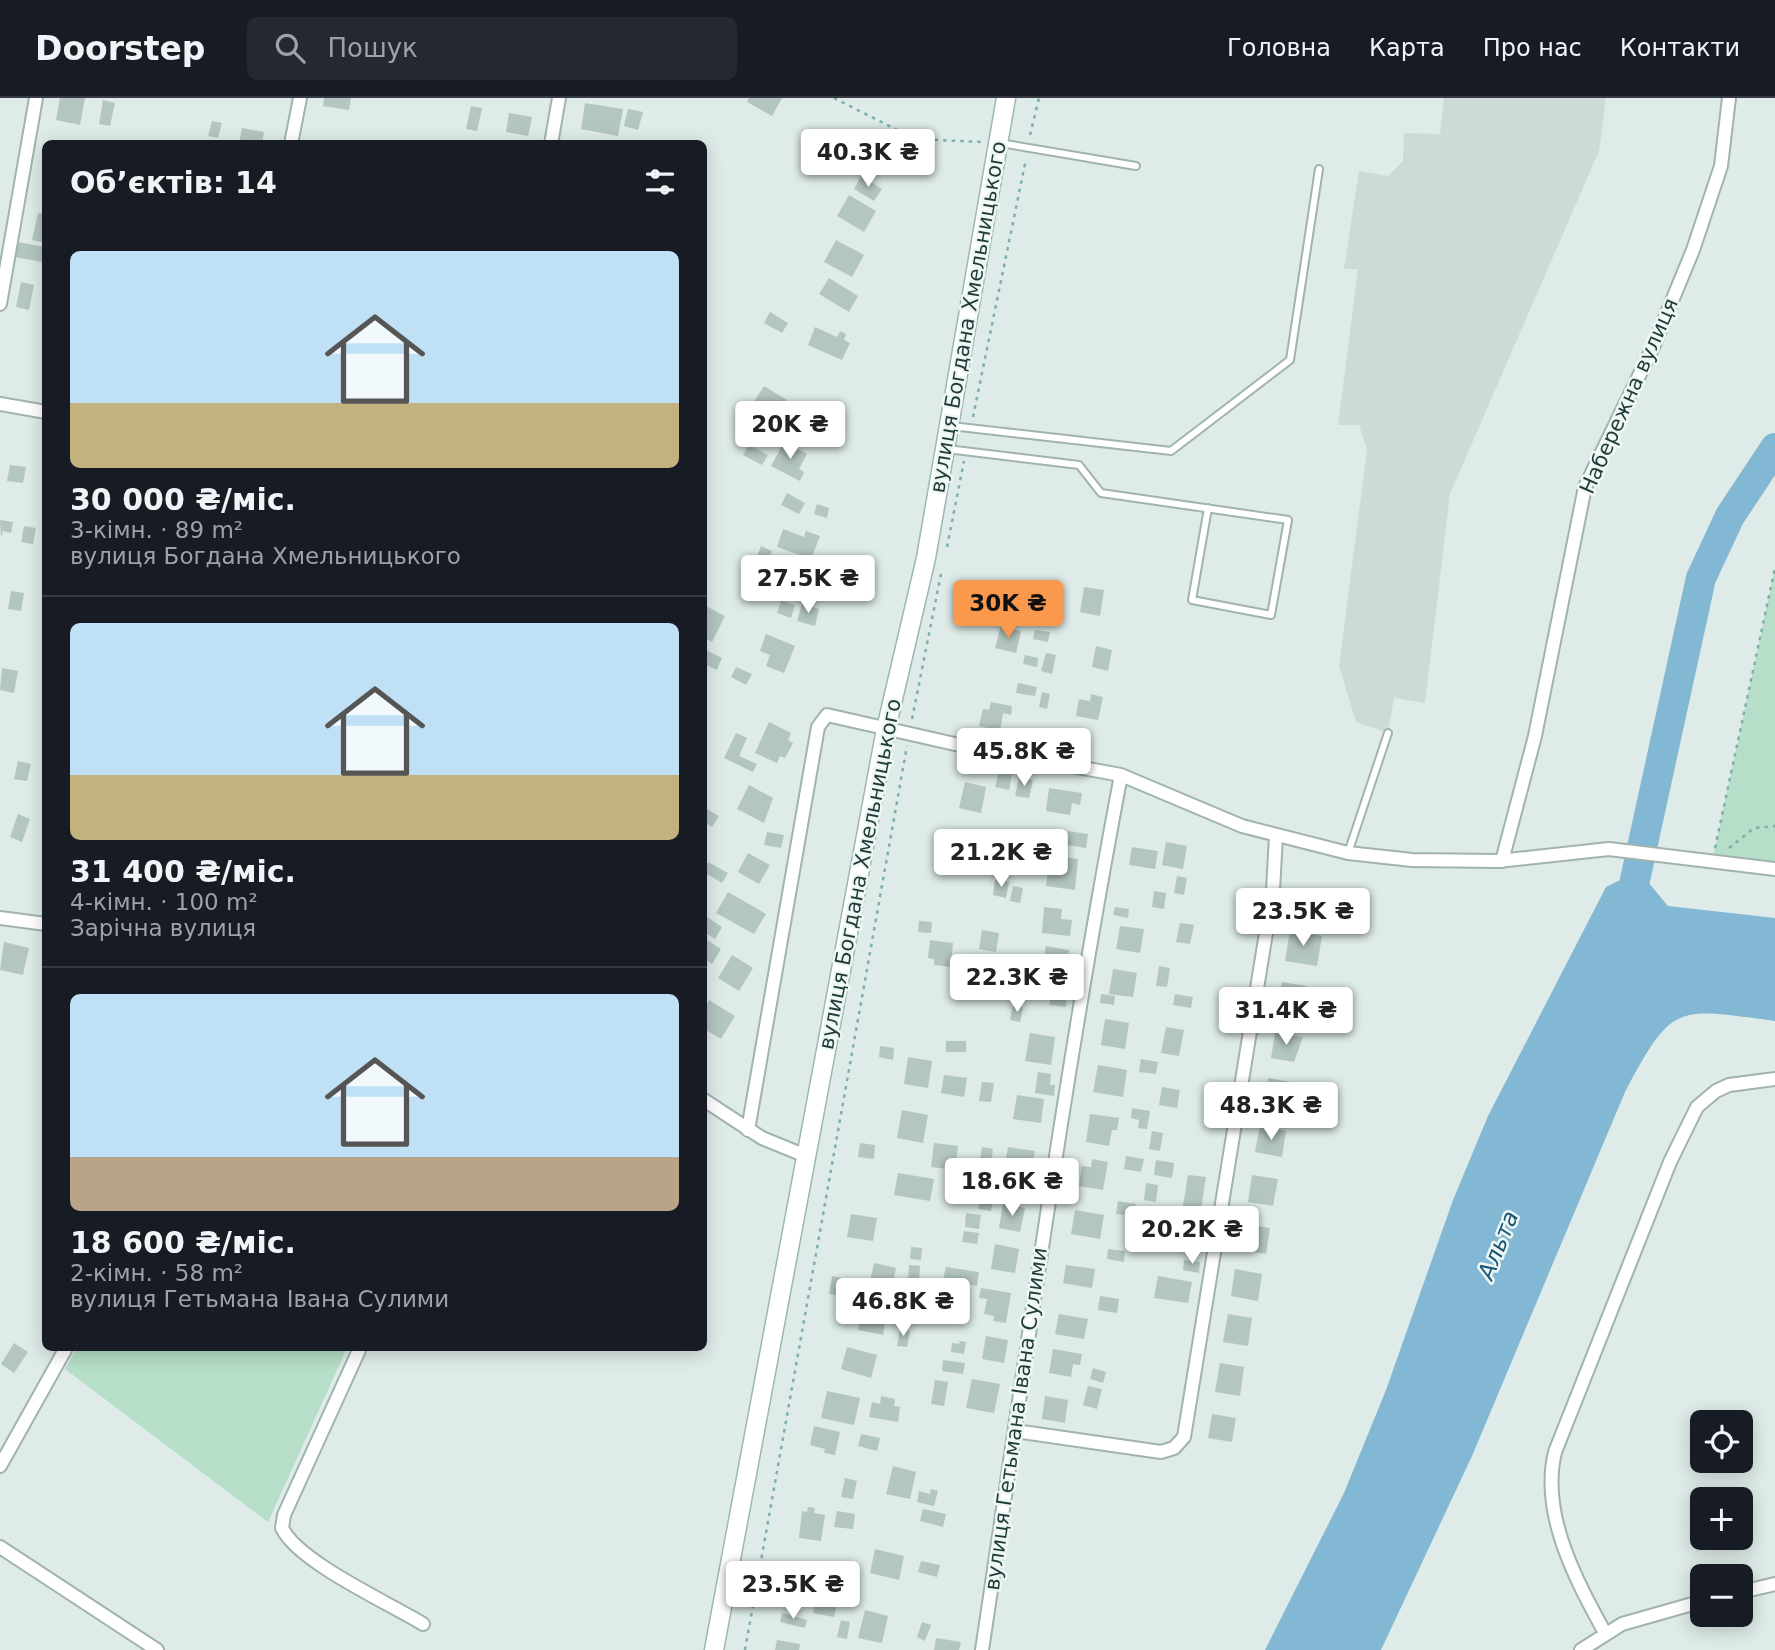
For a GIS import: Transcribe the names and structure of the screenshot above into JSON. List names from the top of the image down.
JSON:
{
  "streets": {
    "main road": ["вулиця Богдана Хмельницького"],
    "street": ["Набережна вулиця", "вулиця Гетьмана Івана Сулими"]
  },
  "water": ["Альта"],
  "page": {
    "header": "Doorstep",
    "search": "Пошук",
    "nav": [
      "Головна",
      "Карта",
      "Про нас",
      "Контакти"
    ],
    "price": [
      "40.3K ₴",
      "20K ₴",
      "27.5K ₴",
      "30K ₴",
      "45.8K ₴",
      "21.2K ₴",
      "23.5K ₴",
      "22.3K ₴",
      "31.4K ₴",
      "48.3K ₴",
      "18.6K ₴",
      "20.2K ₴",
      "46.8K ₴",
      "23.5K ₴"
    ],
    "heading": "Об’єктів: 14",
    "list": [
      {
        "name": "30 000 ₴/міс.",
        "note": "3-кімн. · 89 m² · вулиця Богдана Хмельницького"
      },
      {
        "name": "31 400 ₴/міс.",
        "note": "4-кімн. · 100 m² · Зарічна вулиця"
      },
      {
        "name": "18 600 ₴/міс.",
        "note": "2-кімн. · 58 m² · вулиця Гетьмана Івана Сулими"
      }
    ],
    "map_buttons": ["+", "−"]
  }
}
